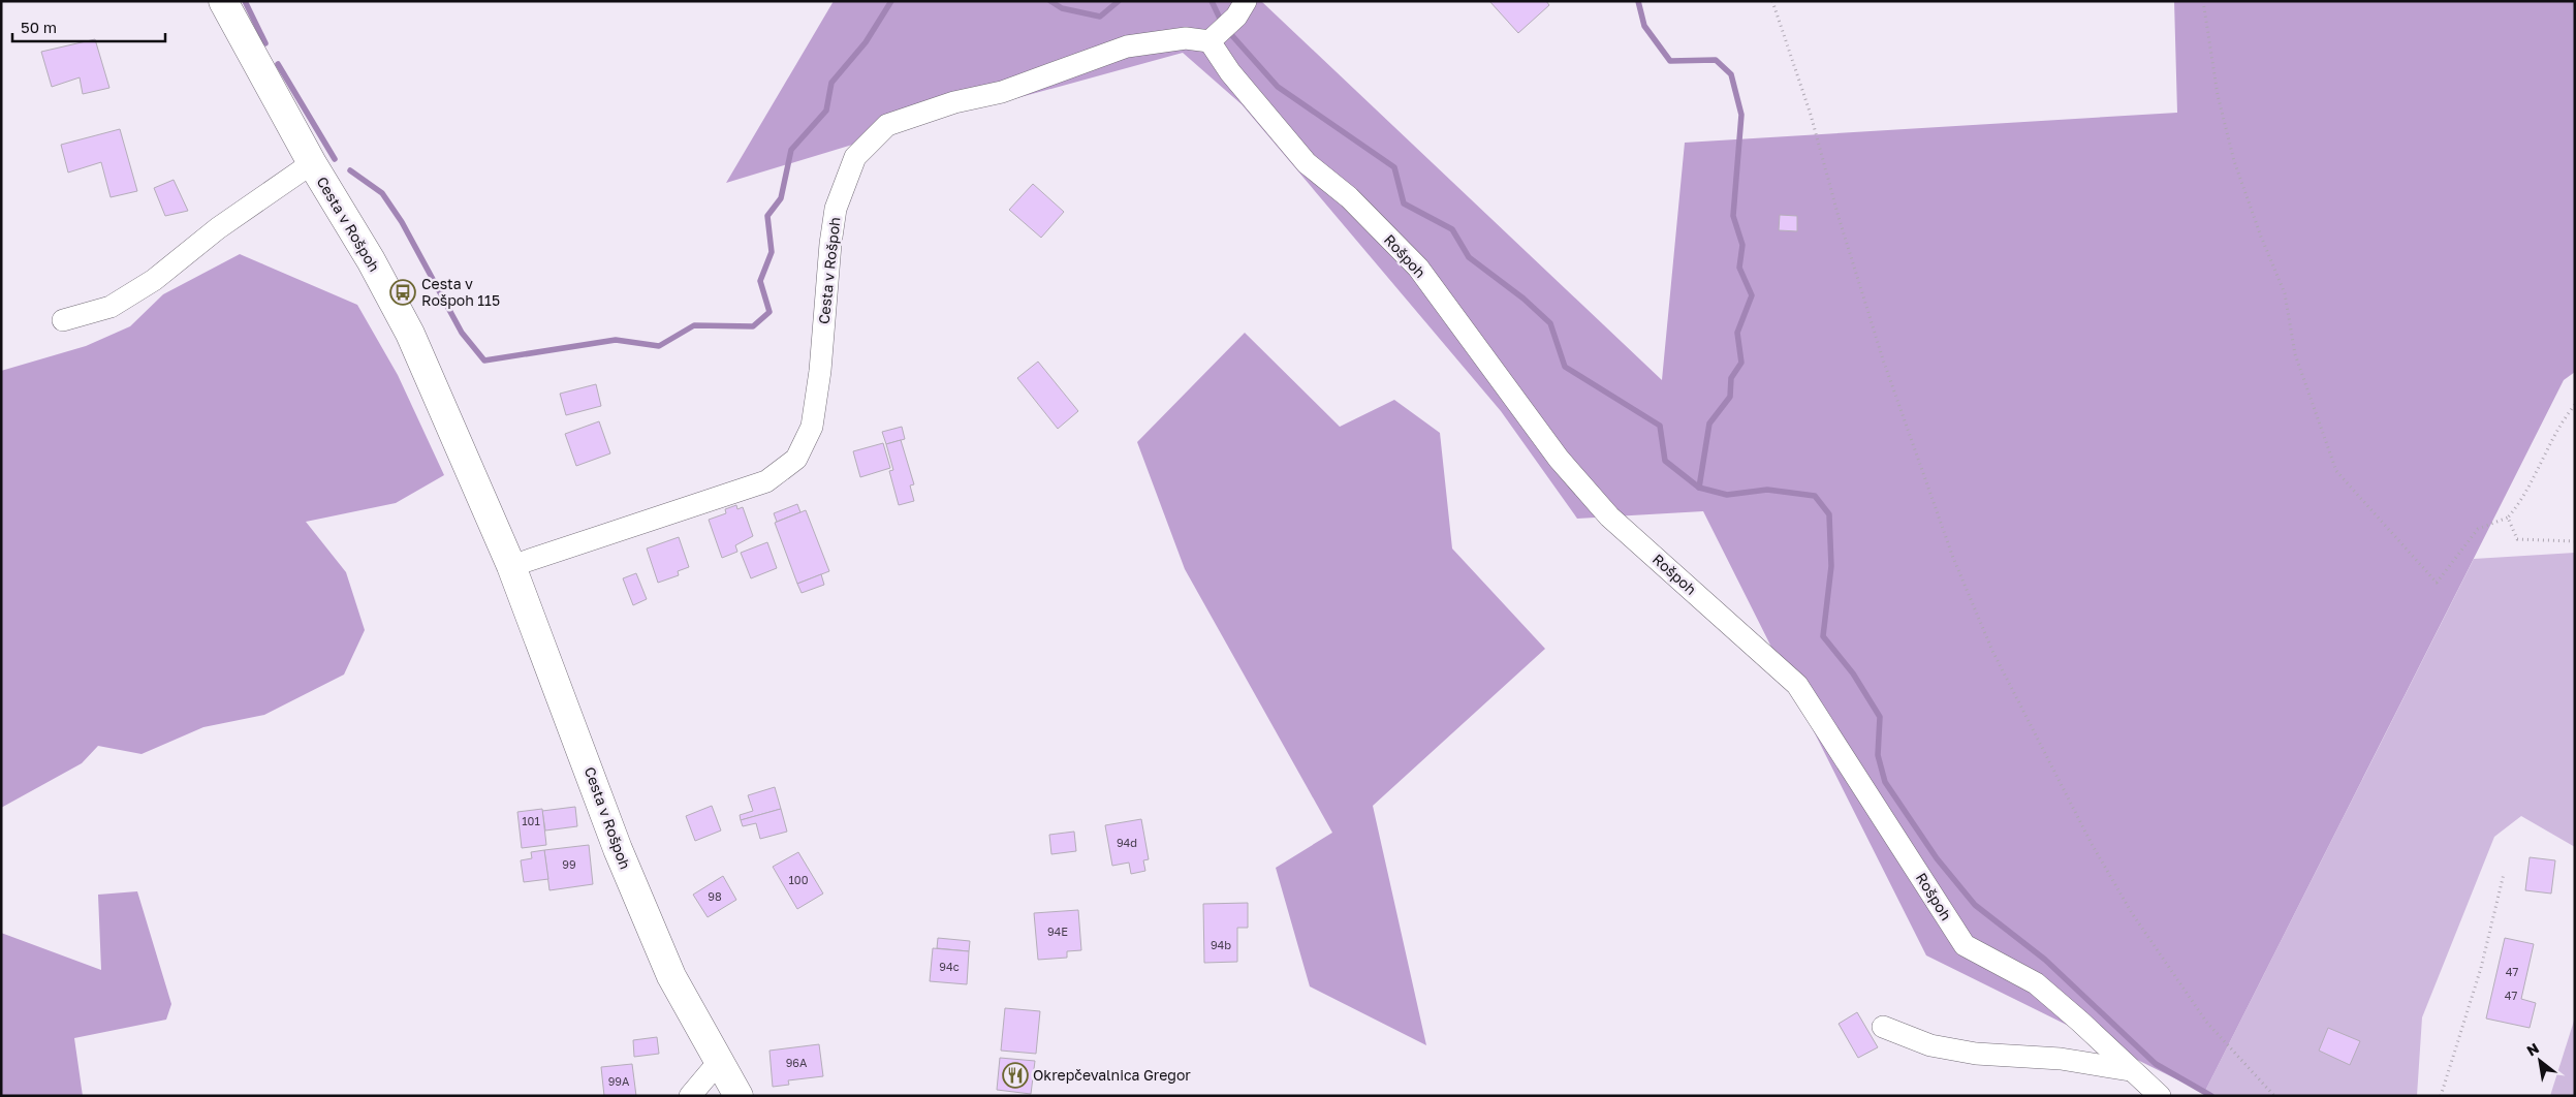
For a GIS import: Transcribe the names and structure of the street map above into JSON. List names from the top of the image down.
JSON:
{
  "streets": {
    "street": ["Cesta v Rošpoh", "Rošpoh"]
  },
  "crossings": [
    ["Cesta v Rošpoh", "Rošpoh"]
  ],
  "places": {
    "bus stop": ["Cesta v Rošpoh 115"],
    "restaurant": ["Okrepčevalnica Gregor"]
  },
  "house_numbers": [
    "101",
    "94d",
    "99",
    "100",
    "98",
    "94E",
    "94b",
    "94c",
    "47",
    "47",
    "96A",
    "99A"
  ],
  "scale_bar": "50 m",
  "north": "top left"
}
